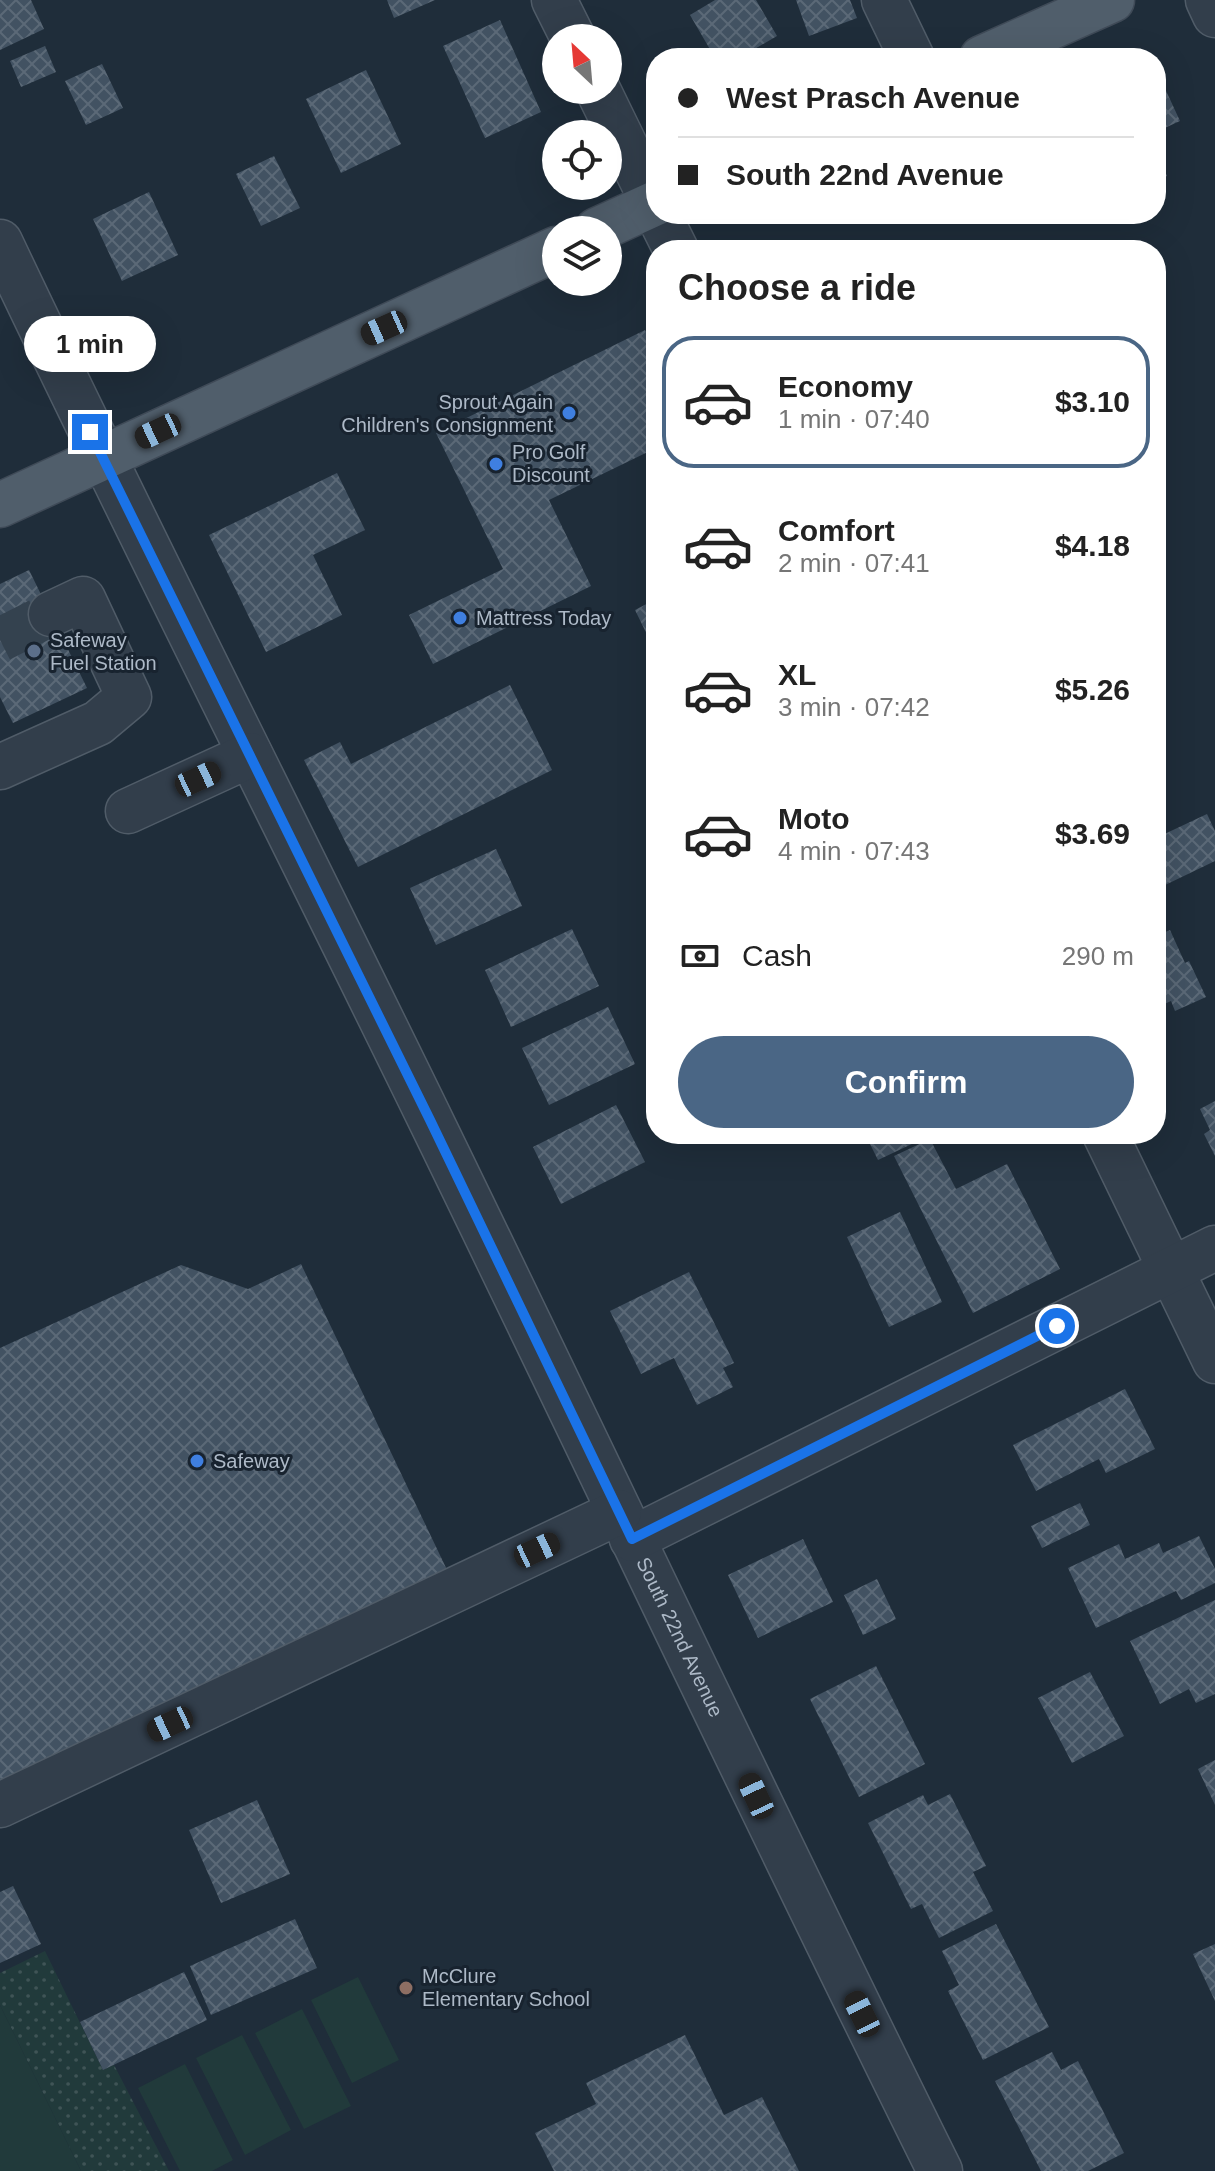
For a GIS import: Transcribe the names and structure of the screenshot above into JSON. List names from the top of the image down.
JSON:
{
  "streets": {
    "street": ["South 22nd Avenue"]
  },
  "places": [
    "Sprout Again Children's Consignment",
    "Pro Golf Discount",
    "Mattress Today",
    "Safeway Fuel Station",
    "Safeway",
    "McClure Elementary School"
  ],
  "north": "top left",
  "page": {
    "banner": ["West Prasch Avenue", "South 22nd Avenue"],
    "heading": "Choose a ride",
    "bubble": "1 min",
    "list": [
      {
        "name": "Economy",
        "note": "1 min · 07:40",
        "value": "$3.10"
      },
      {
        "name": "Comfort",
        "note": "2 min · 07:41",
        "value": "$4.18"
      },
      {
        "name": "XL",
        "note": "3 min · 07:42",
        "value": "$5.26"
      },
      {
        "name": "Moto",
        "note": "4 min · 07:43",
        "value": "$3.69"
      }
    ],
    "pay": ["Cash", "290 m"],
    "buttons": "Confirm"
  }
}
